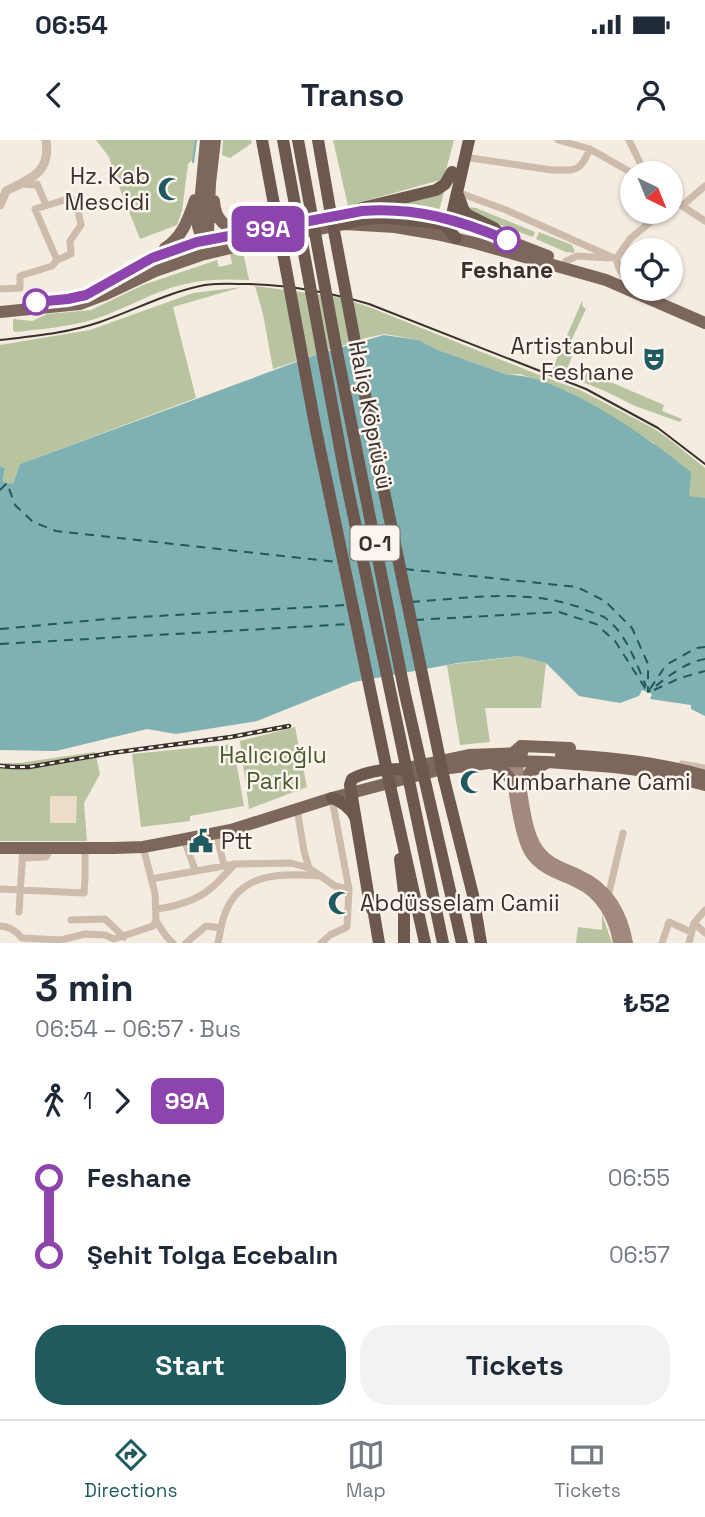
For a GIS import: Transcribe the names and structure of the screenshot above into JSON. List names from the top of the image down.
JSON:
{
  "streets": {
    "highway": ["Haliç Köprüsü", "O-1"]
  },
  "parks": ["Halıcıoğlu Parkı"],
  "places": {
    "mosque": ["Hz. Kab Mescidi", "Kumbarhane Cami", "Abdüsselam Camii"],
    "other": ["Feshane"],
    "theatre": ["Artistanbul Feshane"],
    "public building": ["Ptt"]
  },
  "lines": ["bus line 99A"],
  "north": "bottom right",
  "page": {
    "status": "06:54",
    "header": "Transo",
    "on_map": "99A",
    "heading": ["3 min", "06:54 – 06:57 · Bus", "₺52"],
    "legs": ["1", "99A"],
    "list": [
      {
        "name": "Feshane",
        "value": "06:55"
      },
      {
        "name": "Şehit Tolga Ecebalın",
        "value": "06:57"
      }
    ],
    "buttons": ["Start", "Tickets"],
    "tabs": ["Directions", "Map", "Tickets"]
  }
}
